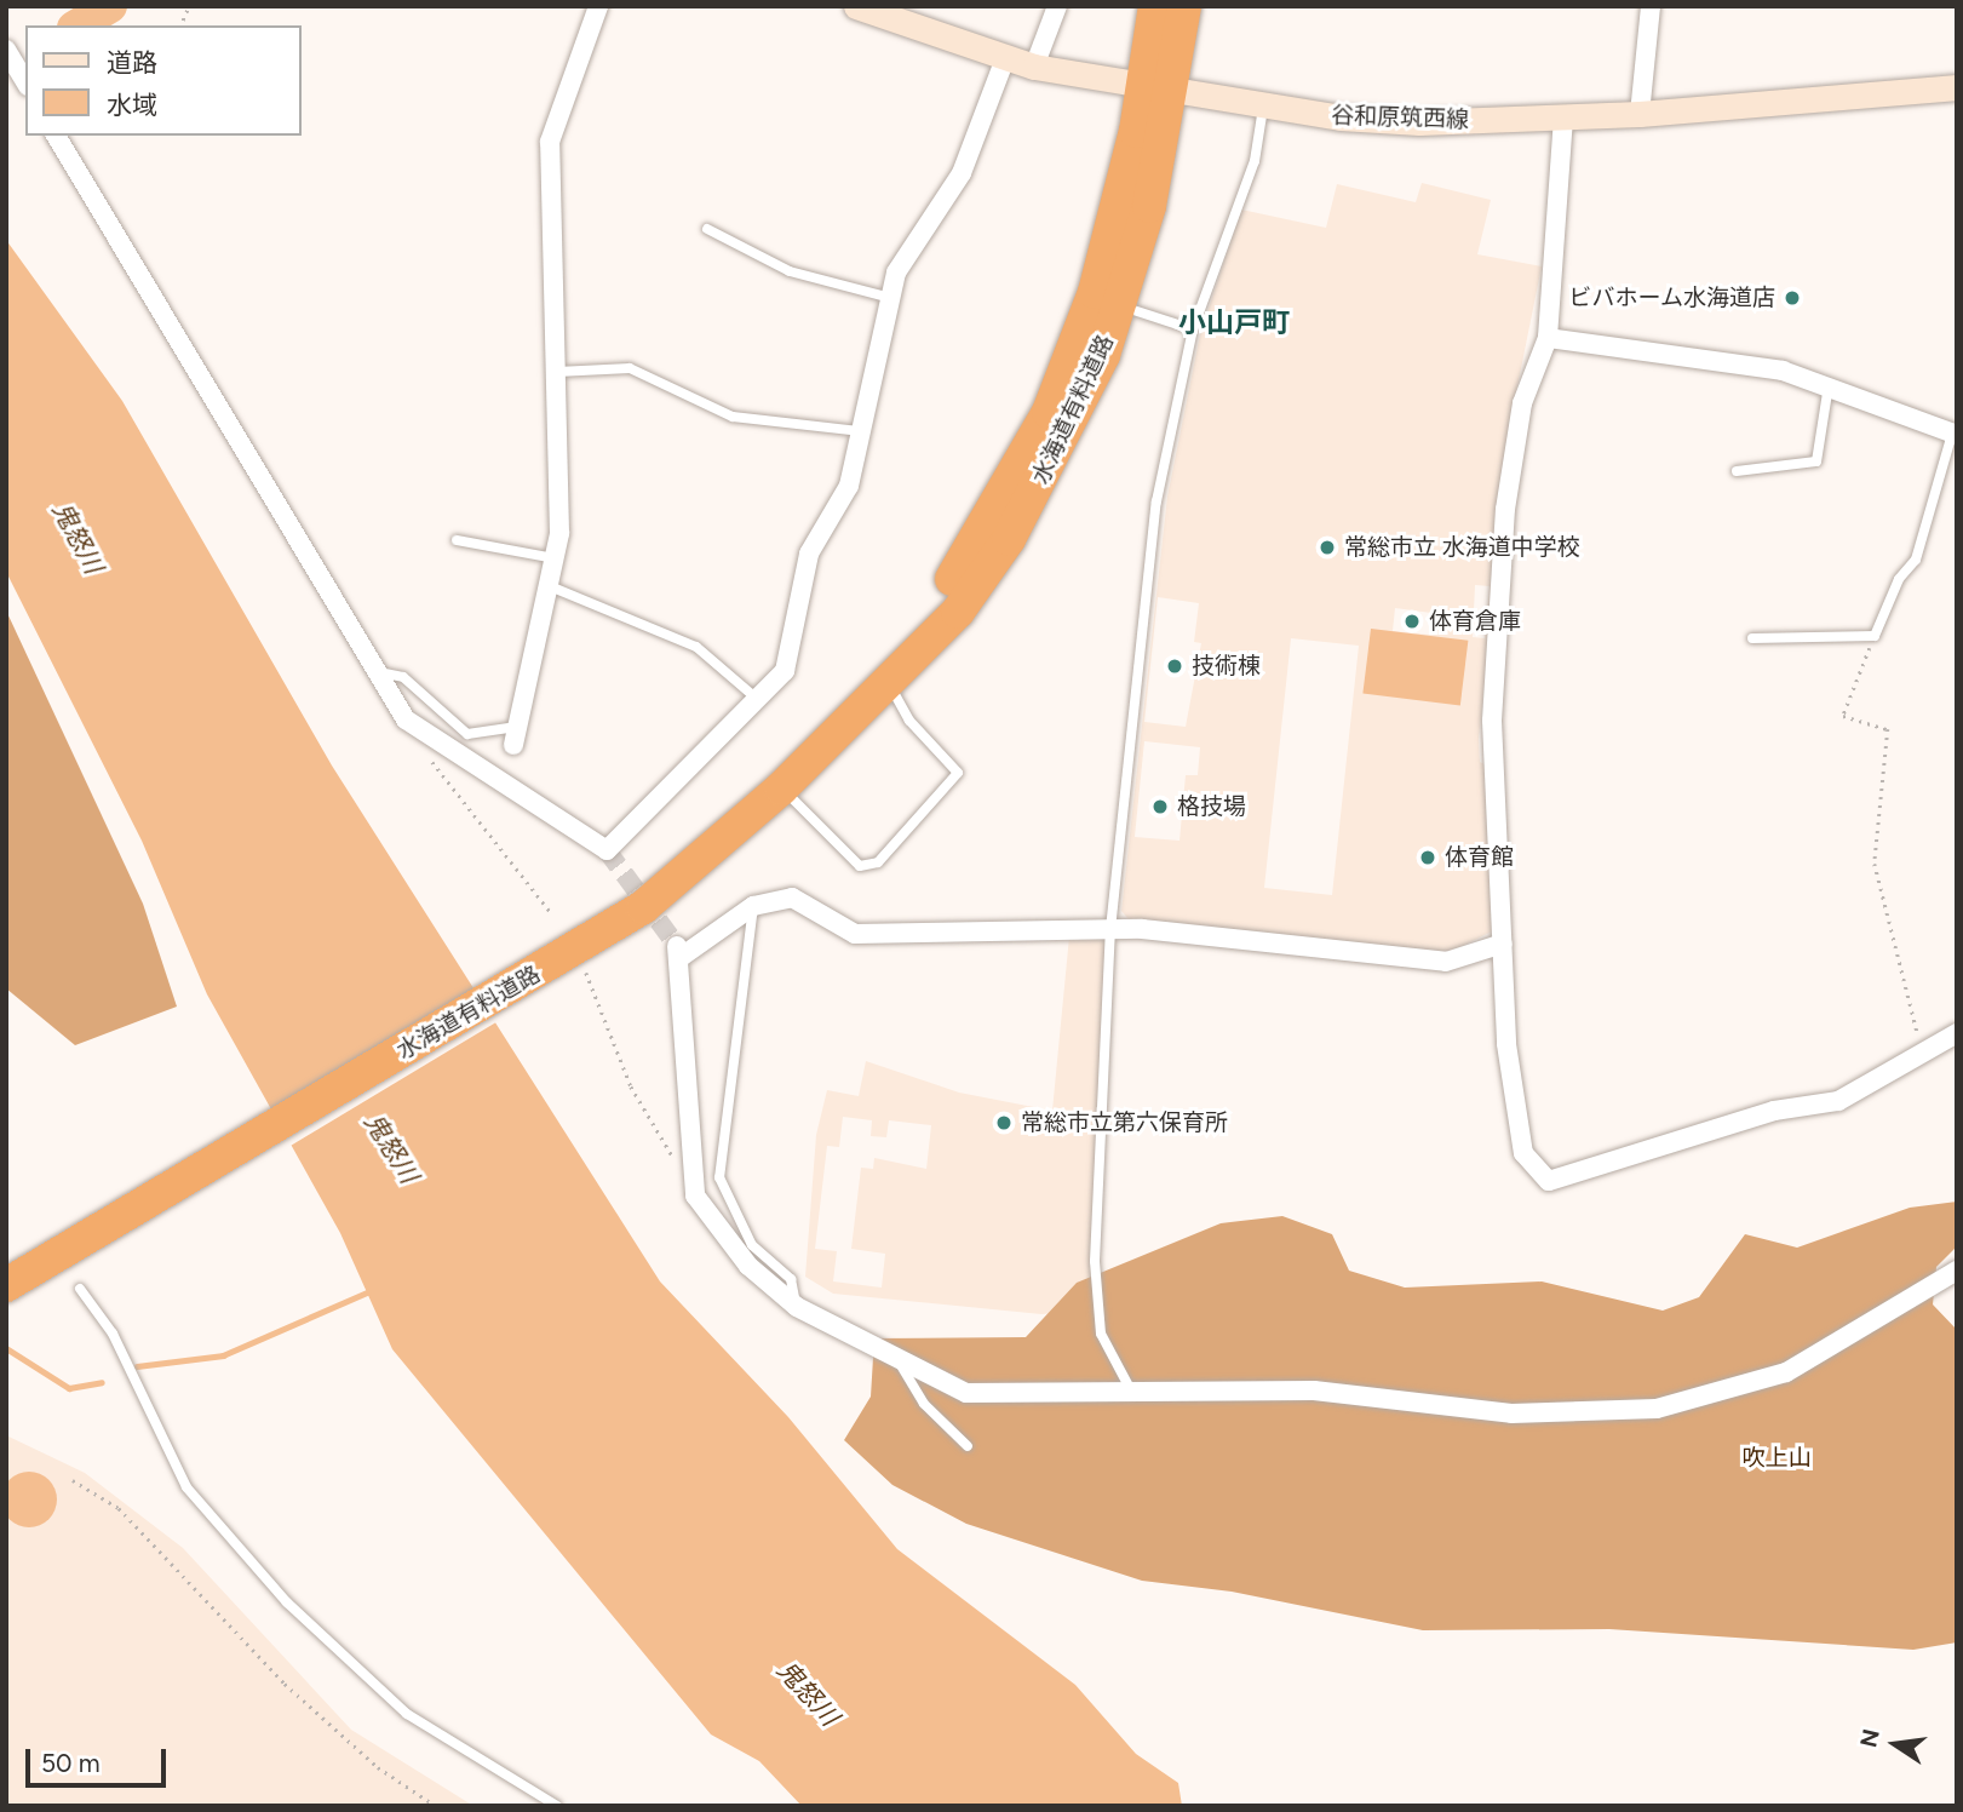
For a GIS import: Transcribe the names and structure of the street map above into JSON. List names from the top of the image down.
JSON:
{
  "streets": {
    "highway": ["水海道有料道路"],
    "main road": ["谷和原筑西線"]
  },
  "crossings": [
    ["谷和原筑西線", "水海道有料道路"]
  ],
  "districts": ["小山戸町"],
  "water": ["鬼怒川"],
  "parks": ["吹上山"],
  "places": [
    "ビバホーム水海道店",
    "常総市立 水海道中学校",
    "体育倉庫",
    "技術棟",
    "格技場",
    "体育館",
    "常総市立第六保育所"
  ],
  "legend": ["道路", "水域"],
  "scale_bar": "50 m",
  "north": "left"
}
